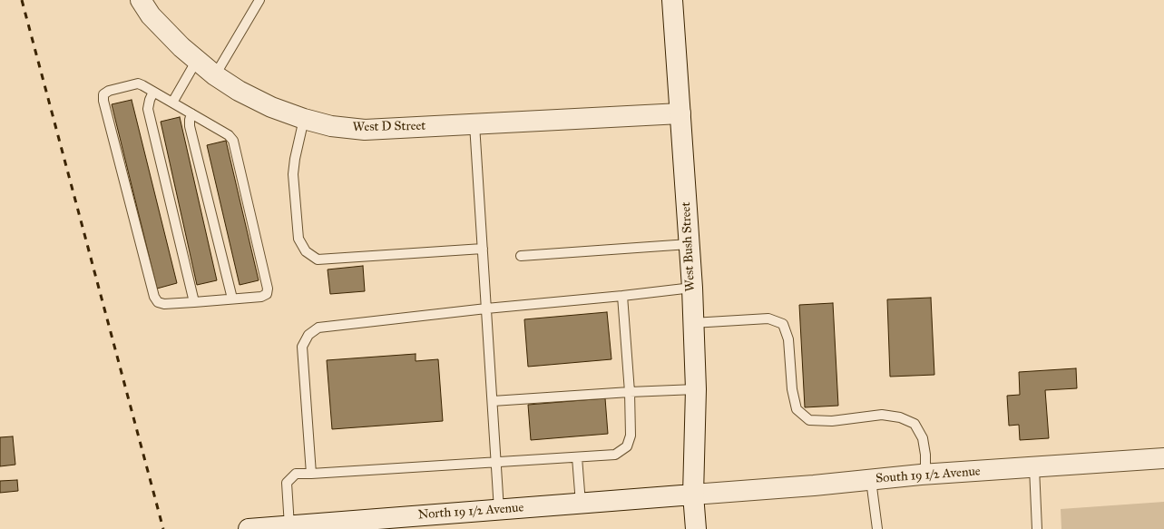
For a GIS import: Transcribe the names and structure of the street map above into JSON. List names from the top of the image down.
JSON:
{
  "streets": {
    "street": [
      "West D Street",
      "West Bush Street",
      "South 19 1/2 Avenue",
      "North 19 1/2 Avenue"
    ]
  },
  "crossings": [
    ["West D Street", "West Bush Street"],
    ["West Bush Street", "South 19 1/2 Avenue"],
    ["West Bush Street", "North 19 1/2 Avenue"],
    ["South 19 1/2 Avenue", "North 19 1/2 Avenue"]
  ]
}
